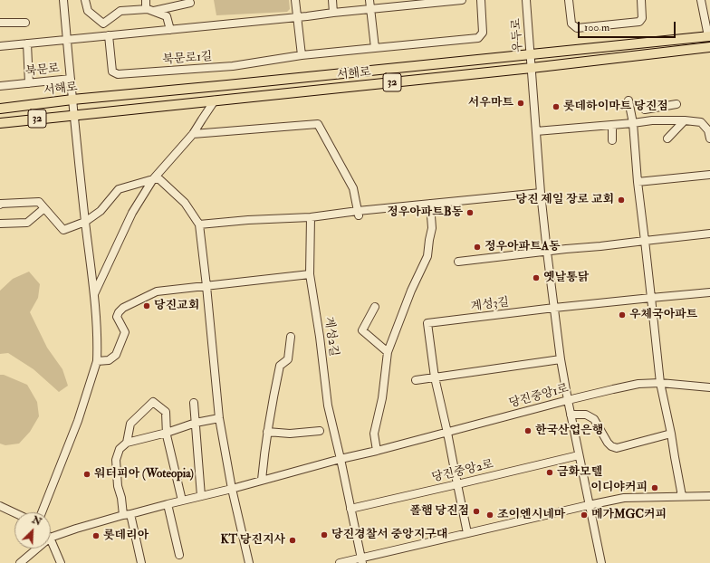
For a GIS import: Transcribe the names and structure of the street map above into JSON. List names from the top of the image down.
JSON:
{
  "streets": {
    "main road": ["서해로", "32"],
    "street": [
      "우두로",
      "북문로1길",
      "북문로",
      "계성3길",
      "계성2길",
      "당진중앙1로",
      "당진중앙2로"
    ]
  },
  "crossings": [
    ["우두로", "서해로"],
    ["계성2길", "당진중앙1로"]
  ],
  "places": [
    "서우마트",
    "롯데하이마트 당진점",
    "당진 제일 장로 교회",
    "정우아파트B동",
    "정우아파트A동",
    "옛날통닭",
    "당진교회",
    "우체국아파트",
    "한국산업은행",
    "금화모텔",
    "워터피아 (Woteopia)",
    "이디야커피",
    "폴햄 당진점",
    "조이엔시네마",
    "메가MGC커피",
    "당진경찰서 중앙지구대",
    "롯데리아",
    "KT 당진지사"
  ],
  "scale_bar": "100 m",
  "north": "top right"
}
